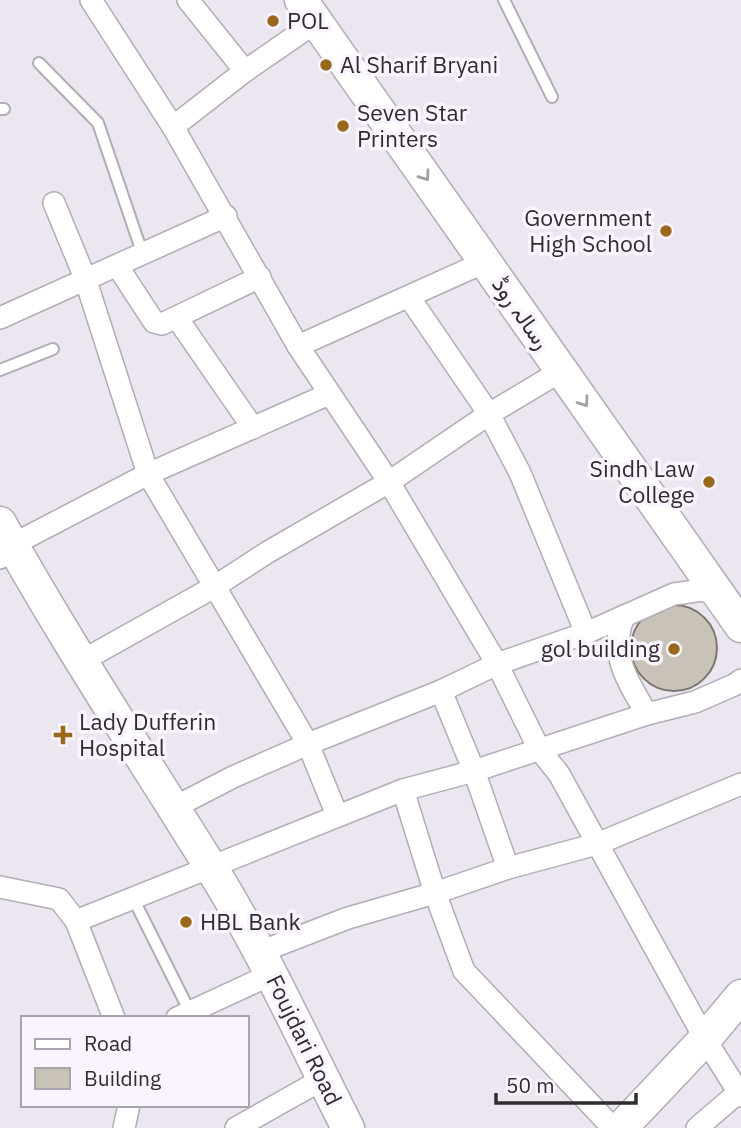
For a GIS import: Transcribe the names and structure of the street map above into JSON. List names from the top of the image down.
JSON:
{
  "streets": {
    "street": ["رسالہ روڈ", "Foujdari Road"]
  },
  "places": {
    "other": [
      "POL",
      "Al Sharif Bryani",
      "Seven Star Printers",
      "Government High School",
      "Sindh Law College",
      "gol building",
      "HBL Bank"
    ],
    "health": ["Lady Dufferin Hospital"]
  },
  "legend": ["Road", "Building"],
  "scale_bar": "50 m"
}
